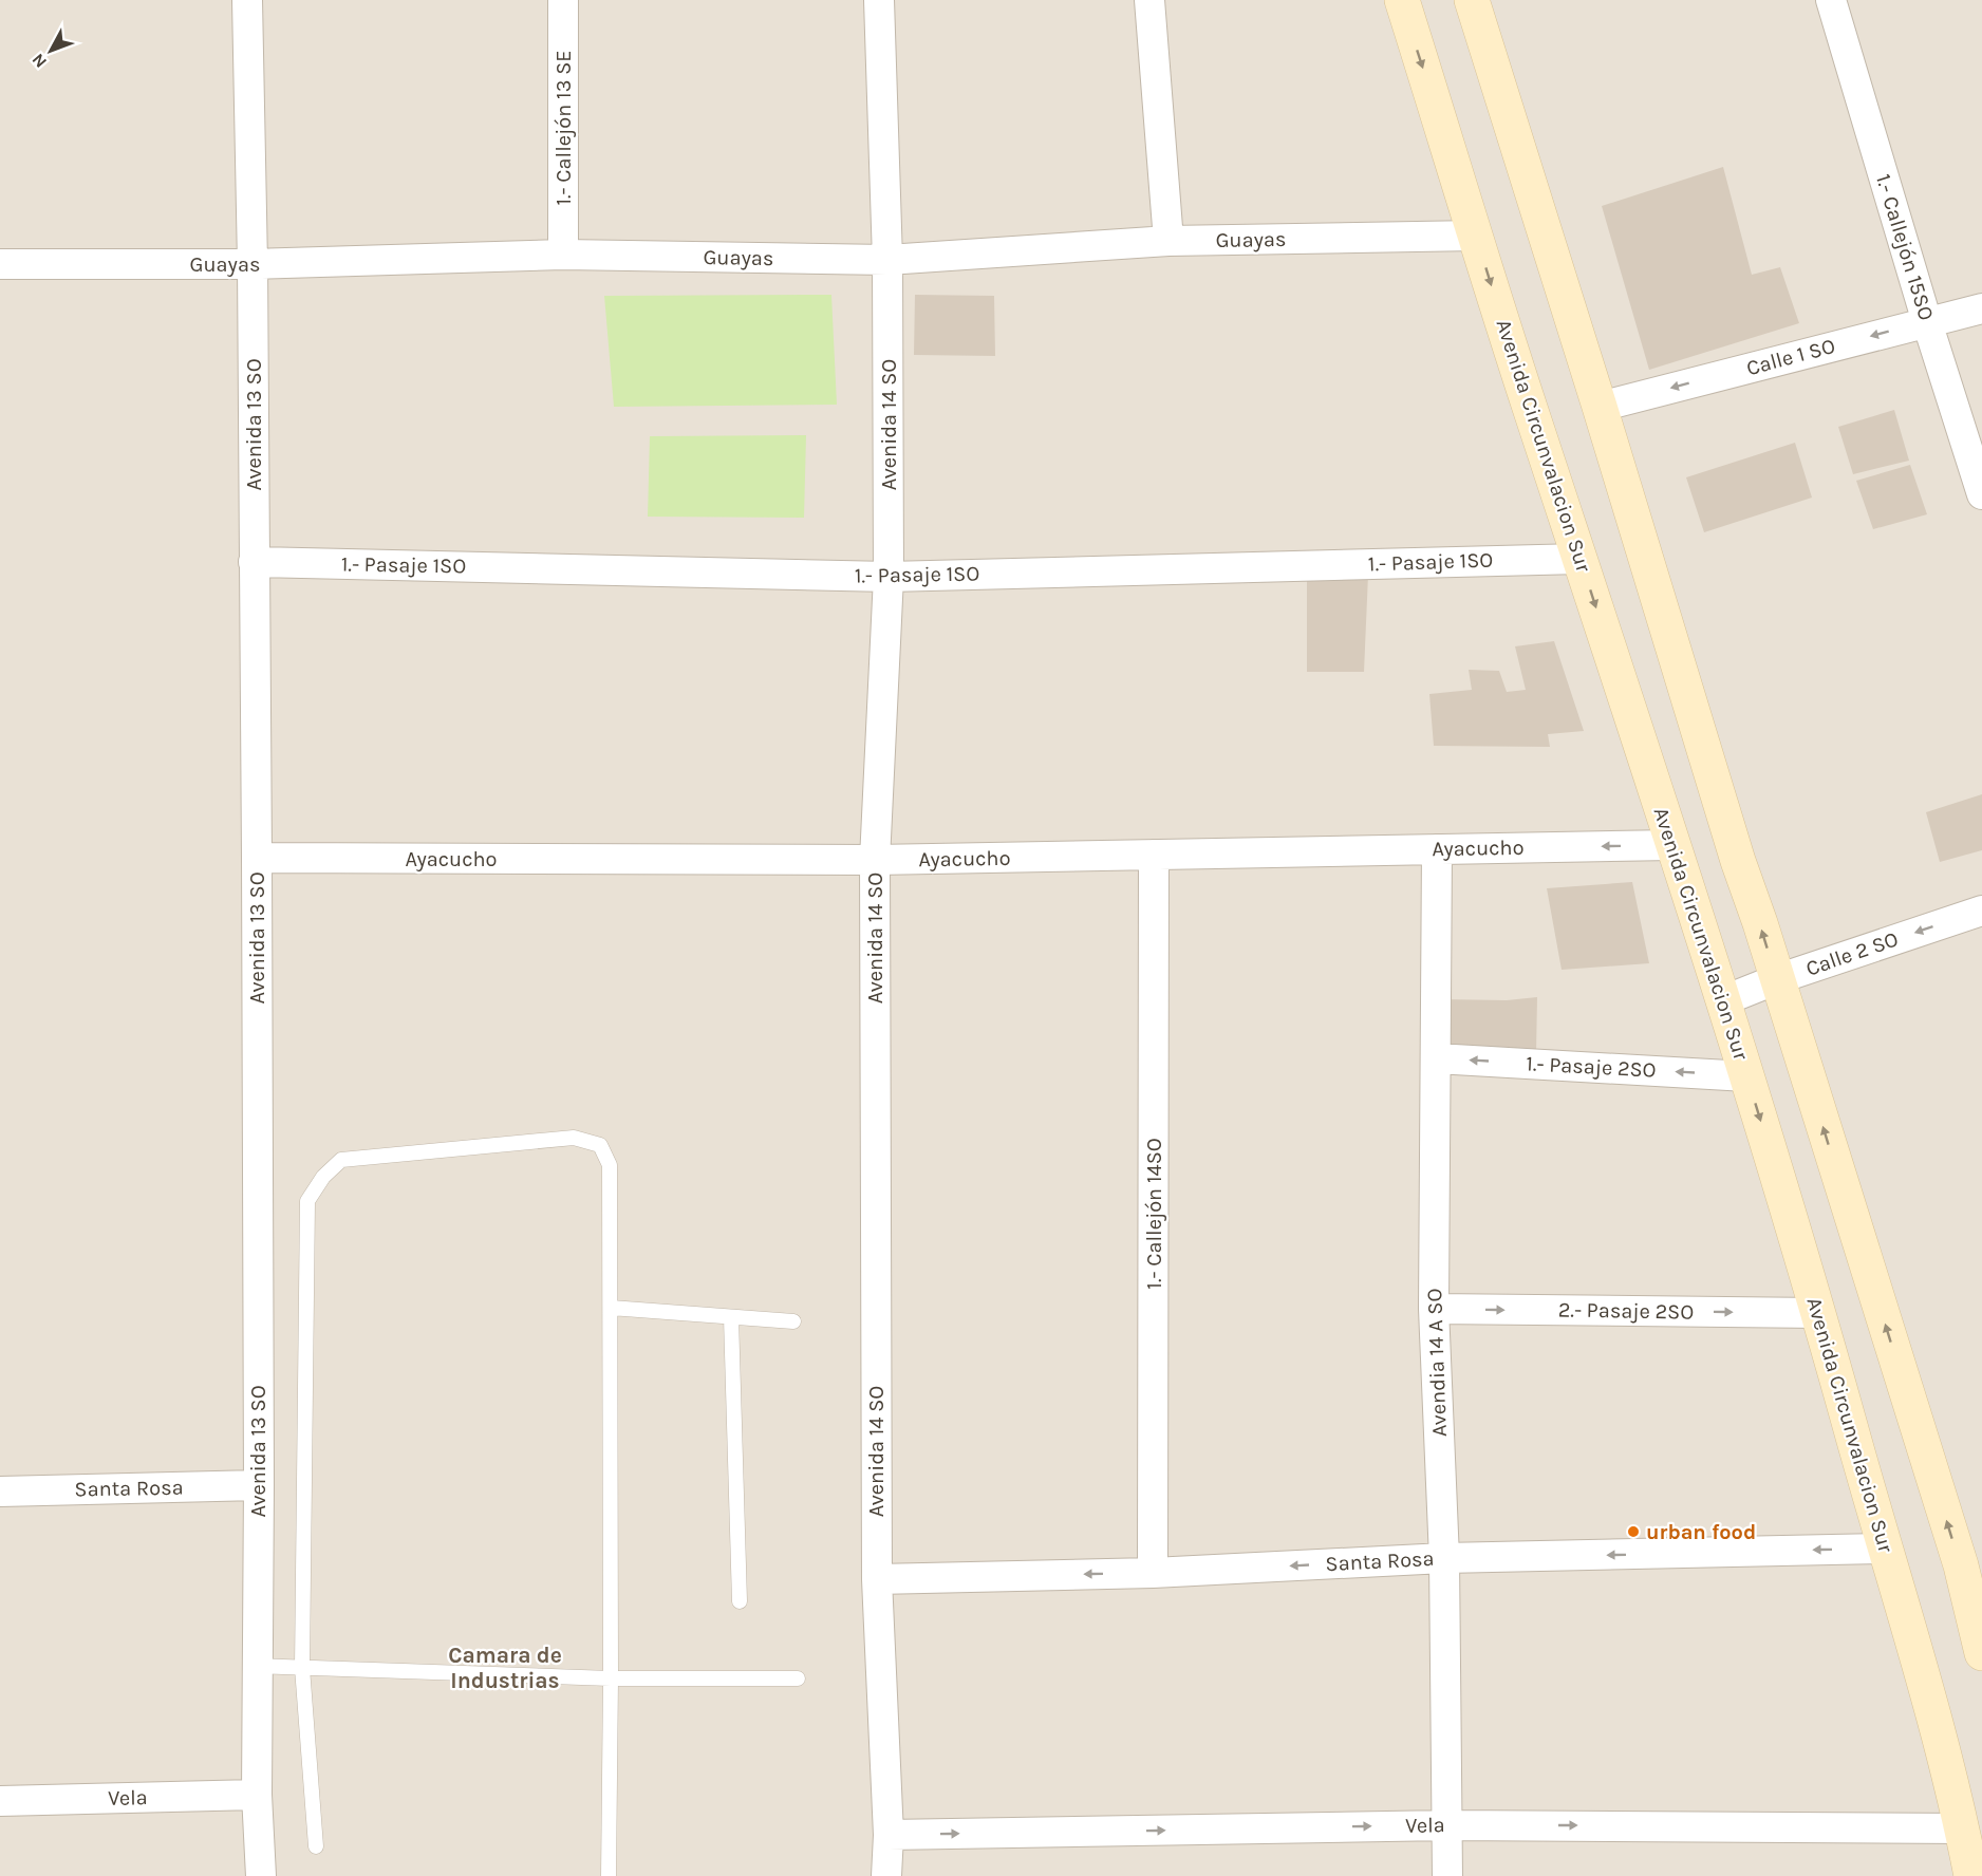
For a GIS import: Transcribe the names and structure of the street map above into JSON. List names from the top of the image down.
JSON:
{
  "streets": {
    "main road": ["Avenida Circunvalacion Sur"],
    "street": [
      "1.- Callejón 13 SE",
      "Guayas",
      "1.- Callejón 15SO",
      "Calle 1 SO",
      "Avenida 13 SO",
      "Avenida 14 SO",
      "1.- Pasaje 1SO",
      "Ayacucho",
      "Calle 2 SO",
      "1.- Pasaje 2SO",
      "1.- Callejón 14SO",
      "2.- Pasaje 2SO",
      "Avendia 14 A SO",
      "Santa Rosa",
      "Vela"
    ]
  },
  "crossings": [
    ["1.- Callejón 13 SE", "Guayas"],
    ["Guayas", "Avenida 13 SO"],
    ["Guayas", "Avenida 14 SO"],
    ["Guayas", "Avenida Circunvalacion Sur"],
    ["1.- Callejón 15SO", "Calle 1 SO"],
    ["Avenida 13 SO", "1.- Pasaje 1SO"],
    ["Avenida 13 SO", "Ayacucho"],
    ["Avenida 13 SO", "Santa Rosa"],
    ["Avenida 13 SO", "Vela"],
    ["Avenida 14 SO", "1.- Pasaje 1SO"],
    ["Avenida 14 SO", "Ayacucho"],
    ["Avenida 14 SO", "Santa Rosa"],
    ["Avenida 14 SO", "Vela"],
    ["Avenida Circunvalacion Sur", "1.- Pasaje 1SO"],
    ["Avenida Circunvalacion Sur", "Ayacucho"],
    ["Avenida Circunvalacion Sur", "Calle 2 SO"],
    ["Avenida Circunvalacion Sur", "1.- Pasaje 2SO"],
    ["Avenida Circunvalacion Sur", "2.- Pasaje 2SO"],
    ["Avenida Circunvalacion Sur", "Santa Rosa"],
    ["Avenida Circunvalacion Sur", "Vela"],
    ["Ayacucho", "1.- Callejón 14SO"],
    ["Ayacucho", "Avendia 14 A SO"],
    ["1.- Pasaje 2SO", "Avendia 14 A SO"],
    ["1.- Callejón 14SO", "Santa Rosa"],
    ["2.- Pasaje 2SO", "Avendia 14 A SO"],
    ["Avendia 14 A SO", "Santa Rosa"],
    ["Avendia 14 A SO", "Vela"]
  ],
  "one_way": [
    "Calle 1 SO",
    "Calle 2 SO",
    "1.- Pasaje 2SO",
    "2.- Pasaje 2SO",
    "Santa Rosa",
    "Vela"
  ],
  "districts": ["Camara de Industrias"],
  "places": ["urban food"],
  "north": "bottom left"
}
